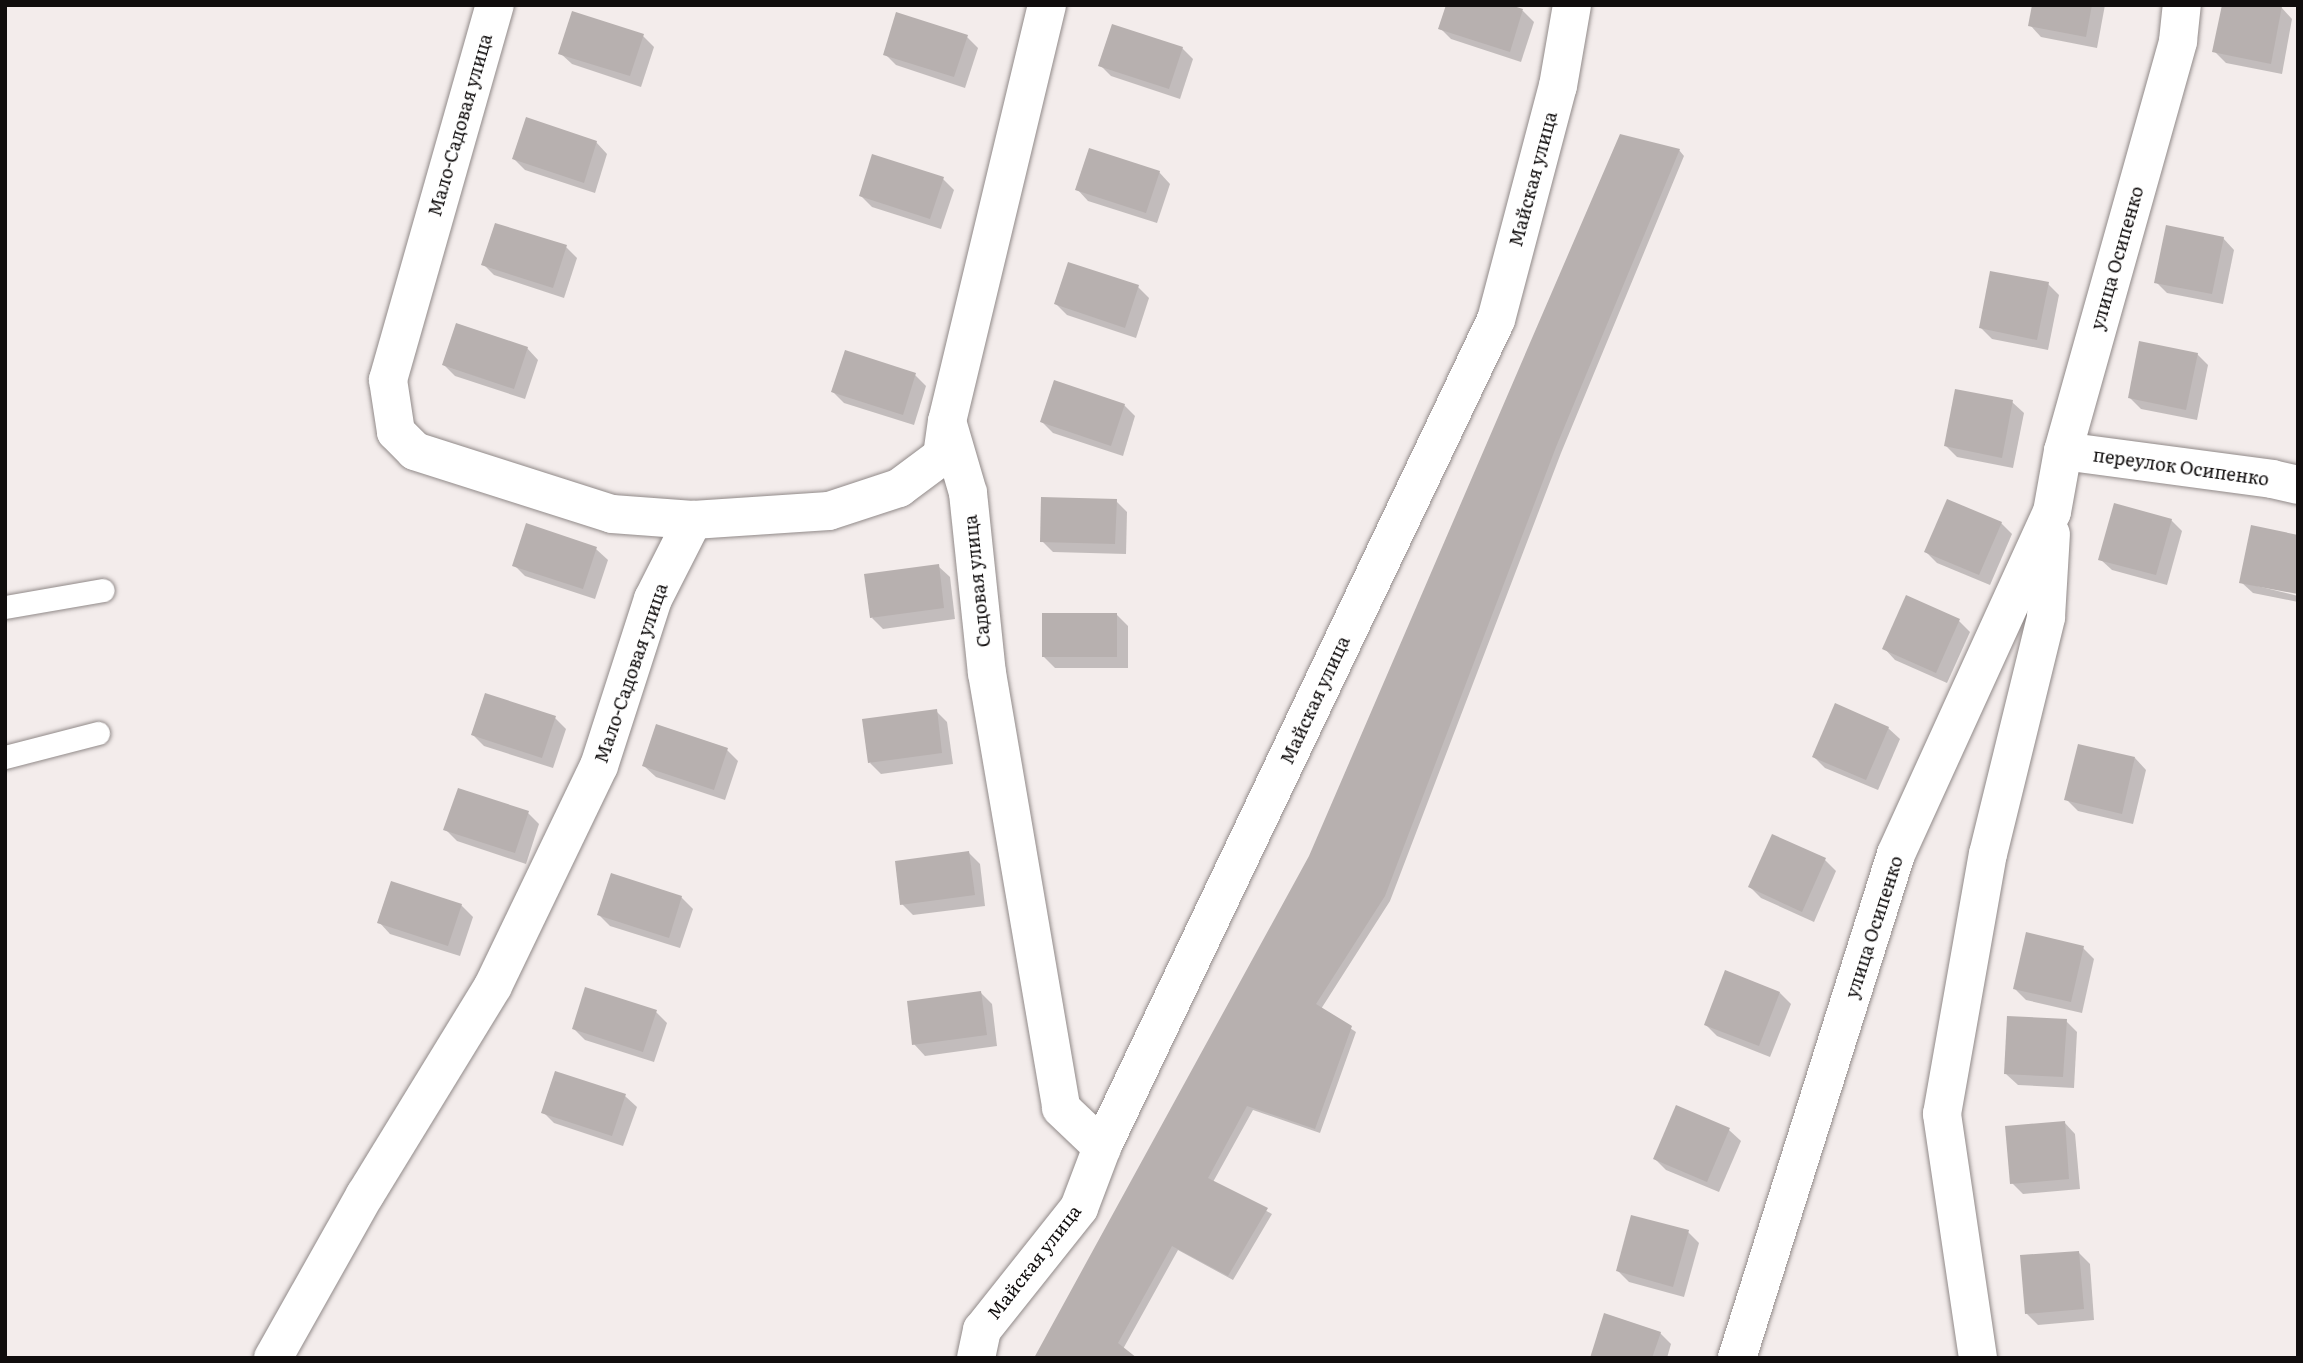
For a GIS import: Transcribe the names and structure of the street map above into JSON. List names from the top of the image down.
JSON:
{
  "streets": {
    "street": [
      "Мало-Садовая улица",
      "Майская улица",
      "улица Осипенко",
      "переулок Осипенко",
      "Садовая улица"
    ]
  },
  "crossings": [
    ["Майская улица", "Садовая улица"],
    ["улица Осипенко", "переулок Осипенко"]
  ]
}
